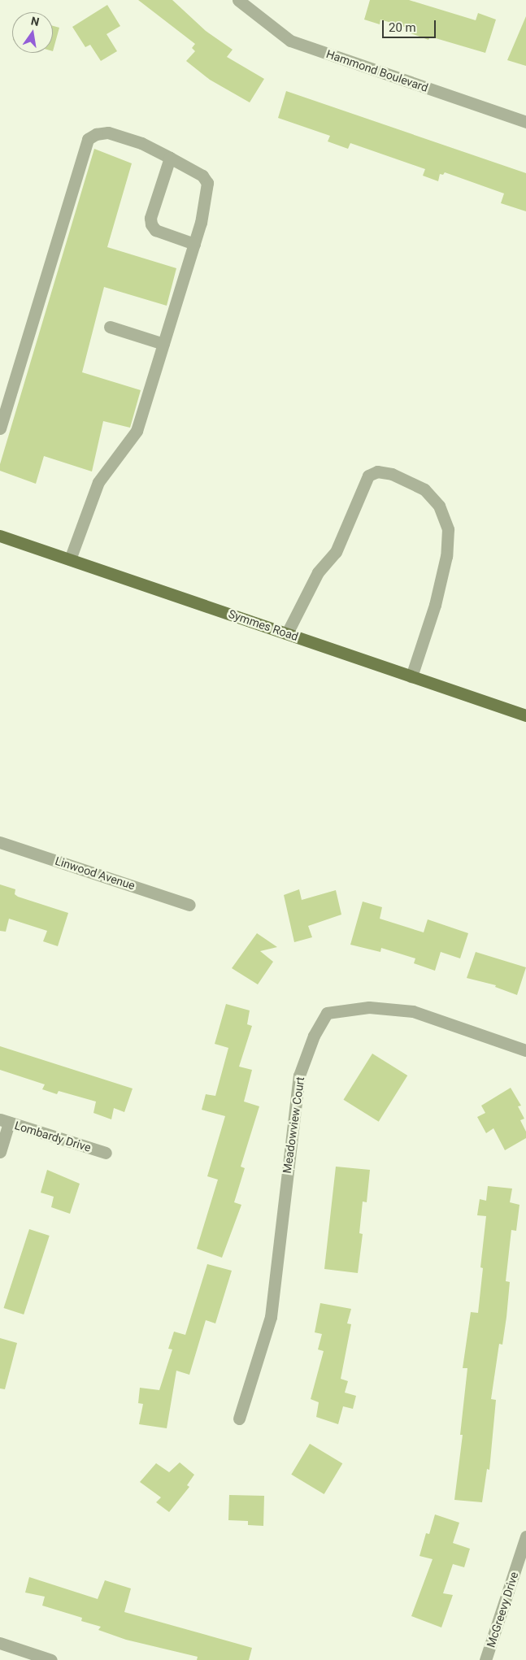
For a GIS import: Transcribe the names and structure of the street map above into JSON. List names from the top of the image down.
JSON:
{
  "streets": {
    "main road": ["Symmes Road"],
    "street": [
      "Hammond Boulevard",
      "Linwood Avenue",
      "Meadowview Court",
      "Lombardy Drive",
      "McGreevy Drive"
    ]
  },
  "scale_bar": "20 m",
  "north": "top"
}
